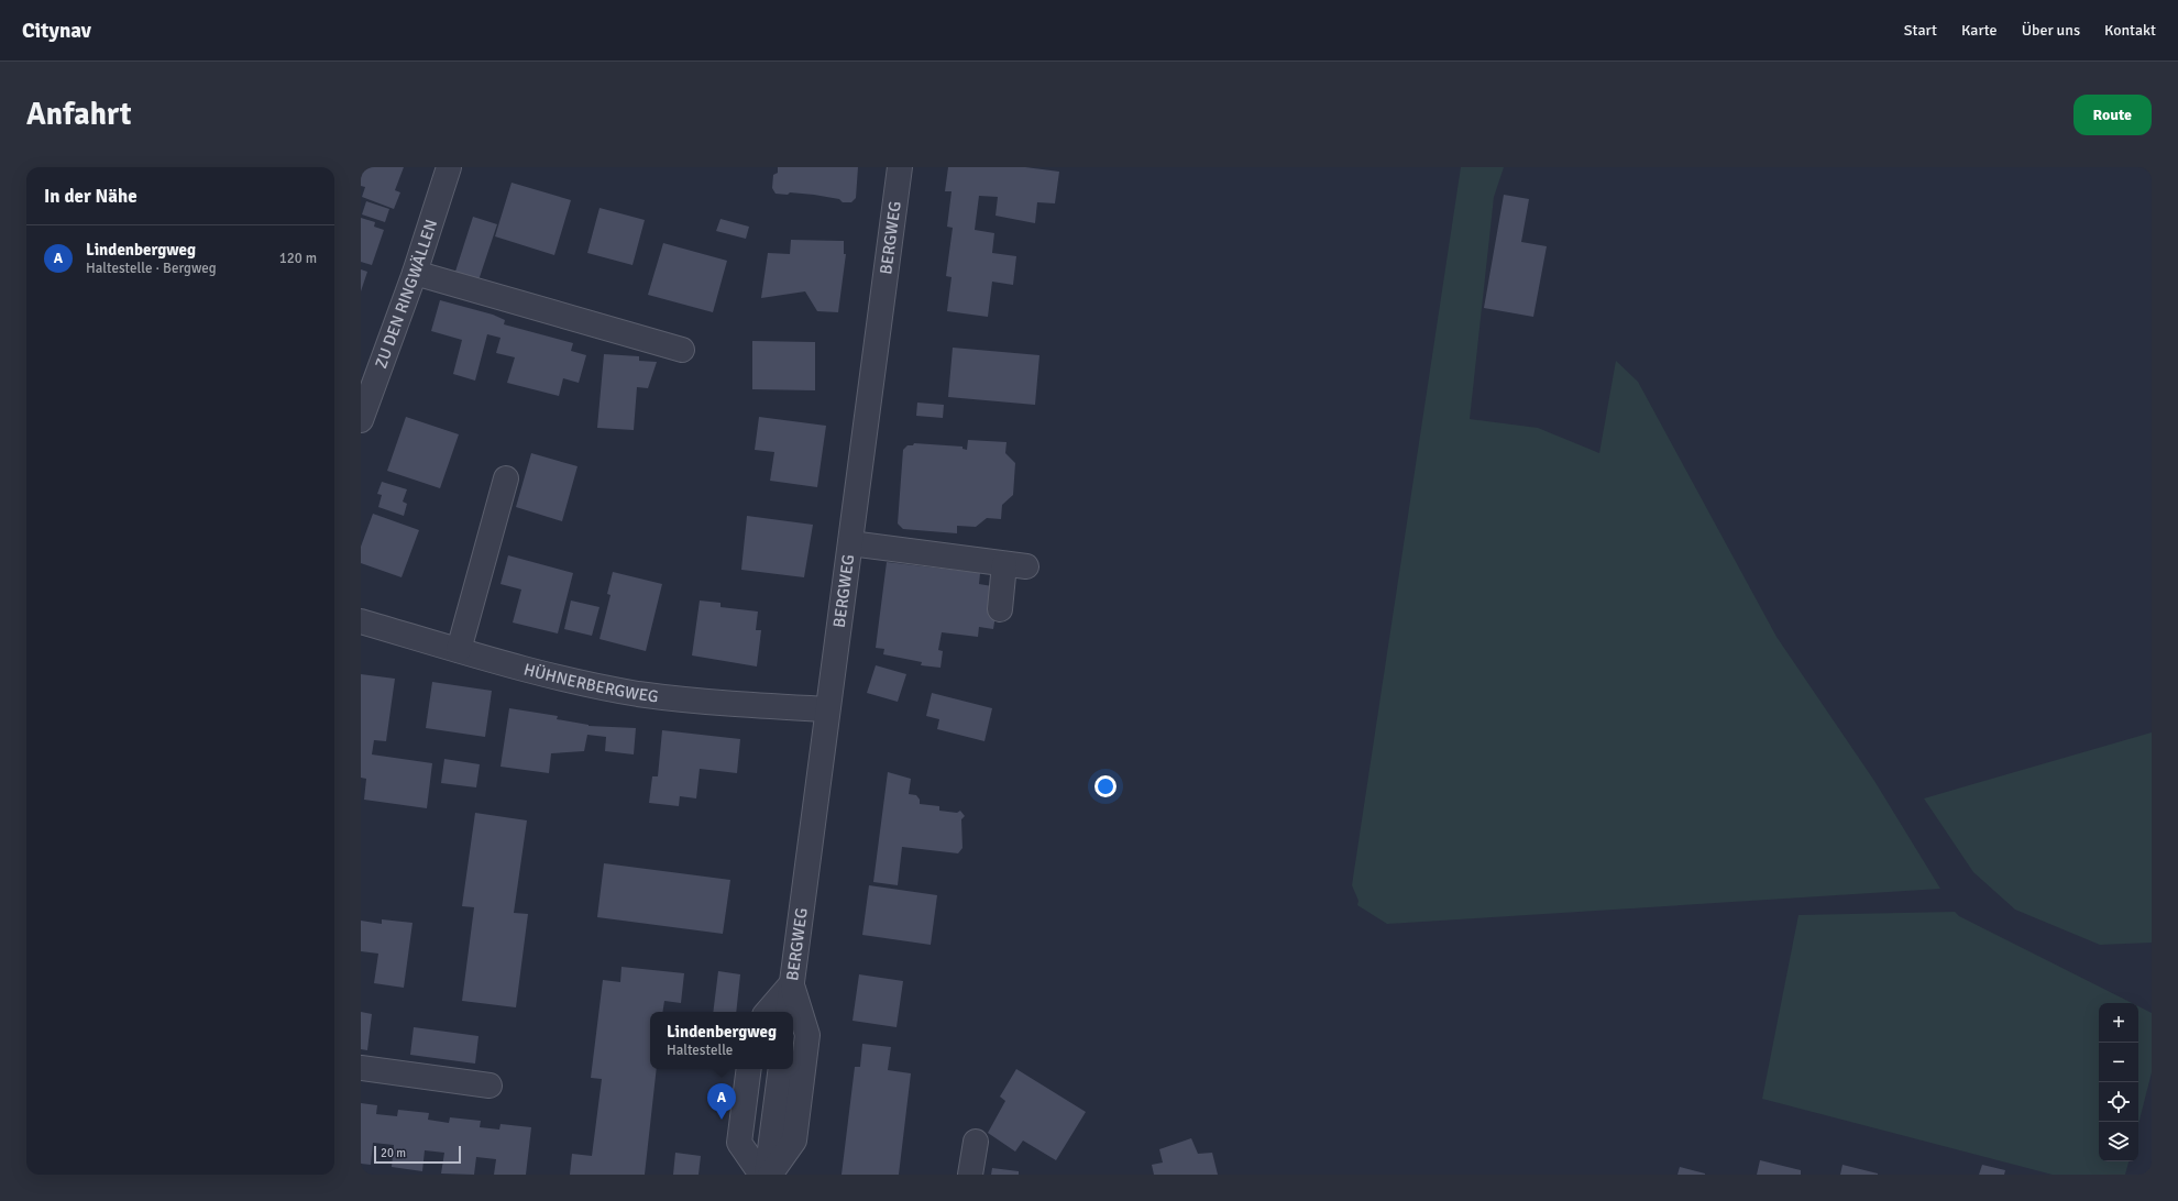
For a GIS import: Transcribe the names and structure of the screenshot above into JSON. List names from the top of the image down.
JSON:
{
  "streets": {
    "street": ["BERGWEG", "ZU DEN RINGWÄLLEN", "HÜHNERBERGWEG"]
  },
  "crossings": [
    ["BERGWEG", "HÜHNERBERGWEG"]
  ],
  "scale_bar": "20 m",
  "page": {
    "header": "Citynav",
    "nav": [
      "Start",
      "Karte",
      "Über uns",
      "Kontakt"
    ],
    "buttons": "Route",
    "title": "Anfahrt",
    "heading": "In der Nähe",
    "list": [
      {
        "mark": "A",
        "name": "Lindenbergweg",
        "note": "Haltestelle · Bergweg",
        "value": "120 m"
      }
    ],
    "map_buttons": ["+", "−"],
    "popup": ["Lindenbergweg", "Haltestelle"],
    "pins": "A",
    "scale": "20 m"
  }
}
